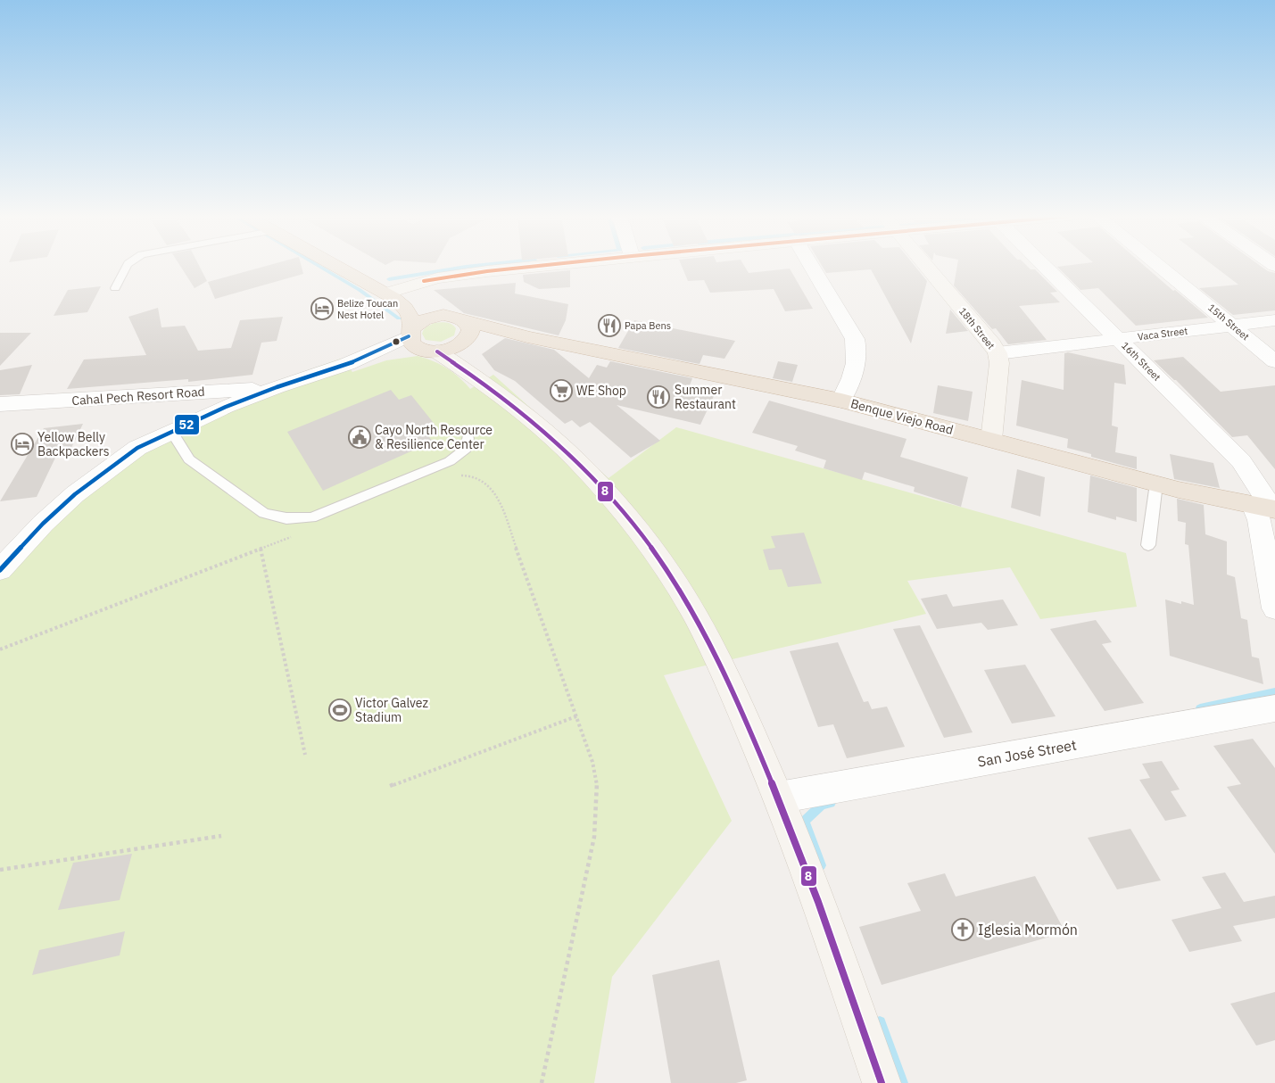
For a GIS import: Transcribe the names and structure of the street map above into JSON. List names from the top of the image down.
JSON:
{
  "streets": {
    "highway": ["Benque Viejo Road"],
    "street": [
      "15th Street",
      "18th Street",
      "Vaca Street",
      "16th Street",
      "Cahal Pech Resort Road",
      "San José Street"
    ]
  },
  "crossings": [
    ["15th Street", "Vaca Street"],
    ["18th Street", "Vaca Street"],
    ["18th Street", "Benque Viejo Road"],
    ["Vaca Street", "16th Street"],
    ["16th Street", "Benque Viejo Road"]
  ],
  "places": {
    "hotel": ["Belize Toucan Nest Hotel", "Yellow Belly Backpackers"],
    "restaurant": ["Papa Bens", "Summer Restaurant"],
    "supermarket": ["WE Shop"],
    "public building": ["Cayo North Resource & Resilience Center"],
    "sports": ["Victor Galvez Stadium"],
    "church": ["Iglesia Mormón"]
  },
  "lines": ["transit line 52", "transit line 8"]
}
